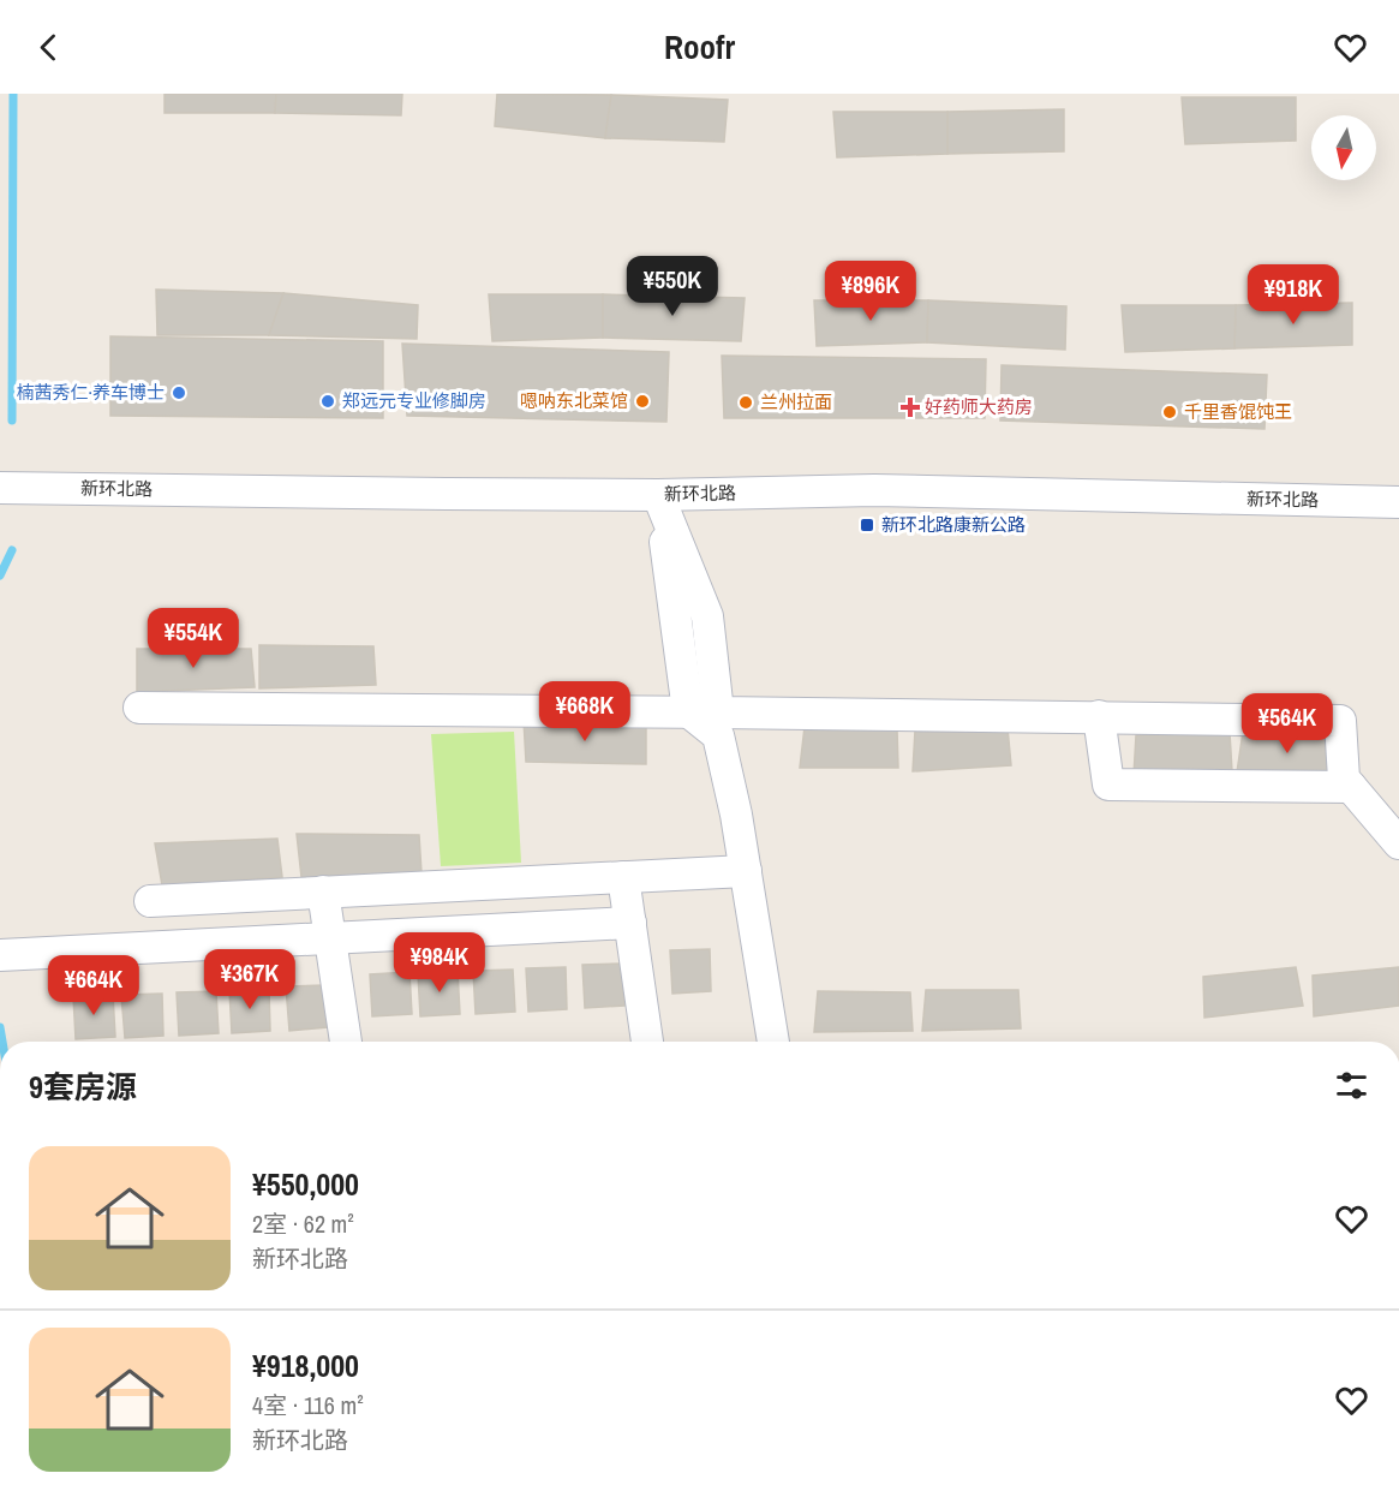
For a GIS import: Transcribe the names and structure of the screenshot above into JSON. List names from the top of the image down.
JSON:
{
  "streets": {
    "street": ["新环北路"]
  },
  "places": {
    "other": [
      "楠茜秀仁·养车博士",
      "郑远元专业修脚房",
      "嗯呐东北菜馆",
      "兰州拉面",
      "千里香馄饨王"
    ],
    "health": ["好药师大药房"],
    "transit": ["新环北路康新公路"]
  },
  "north": "bottom",
  "page": {
    "header": "Roofr",
    "price": [
      "¥550K",
      "¥896K",
      "¥918K",
      "¥554K",
      "¥668K",
      "¥564K",
      "¥984K",
      "¥367K",
      "¥664K"
    ],
    "heading": "9套房源",
    "list": [
      {
        "name": "¥550,000",
        "note": "2室 · 62 m² · 新环北路"
      },
      {
        "name": "¥918,000",
        "note": "4室 · 116 m² · 新环北路"
      }
    ]
  }
}
